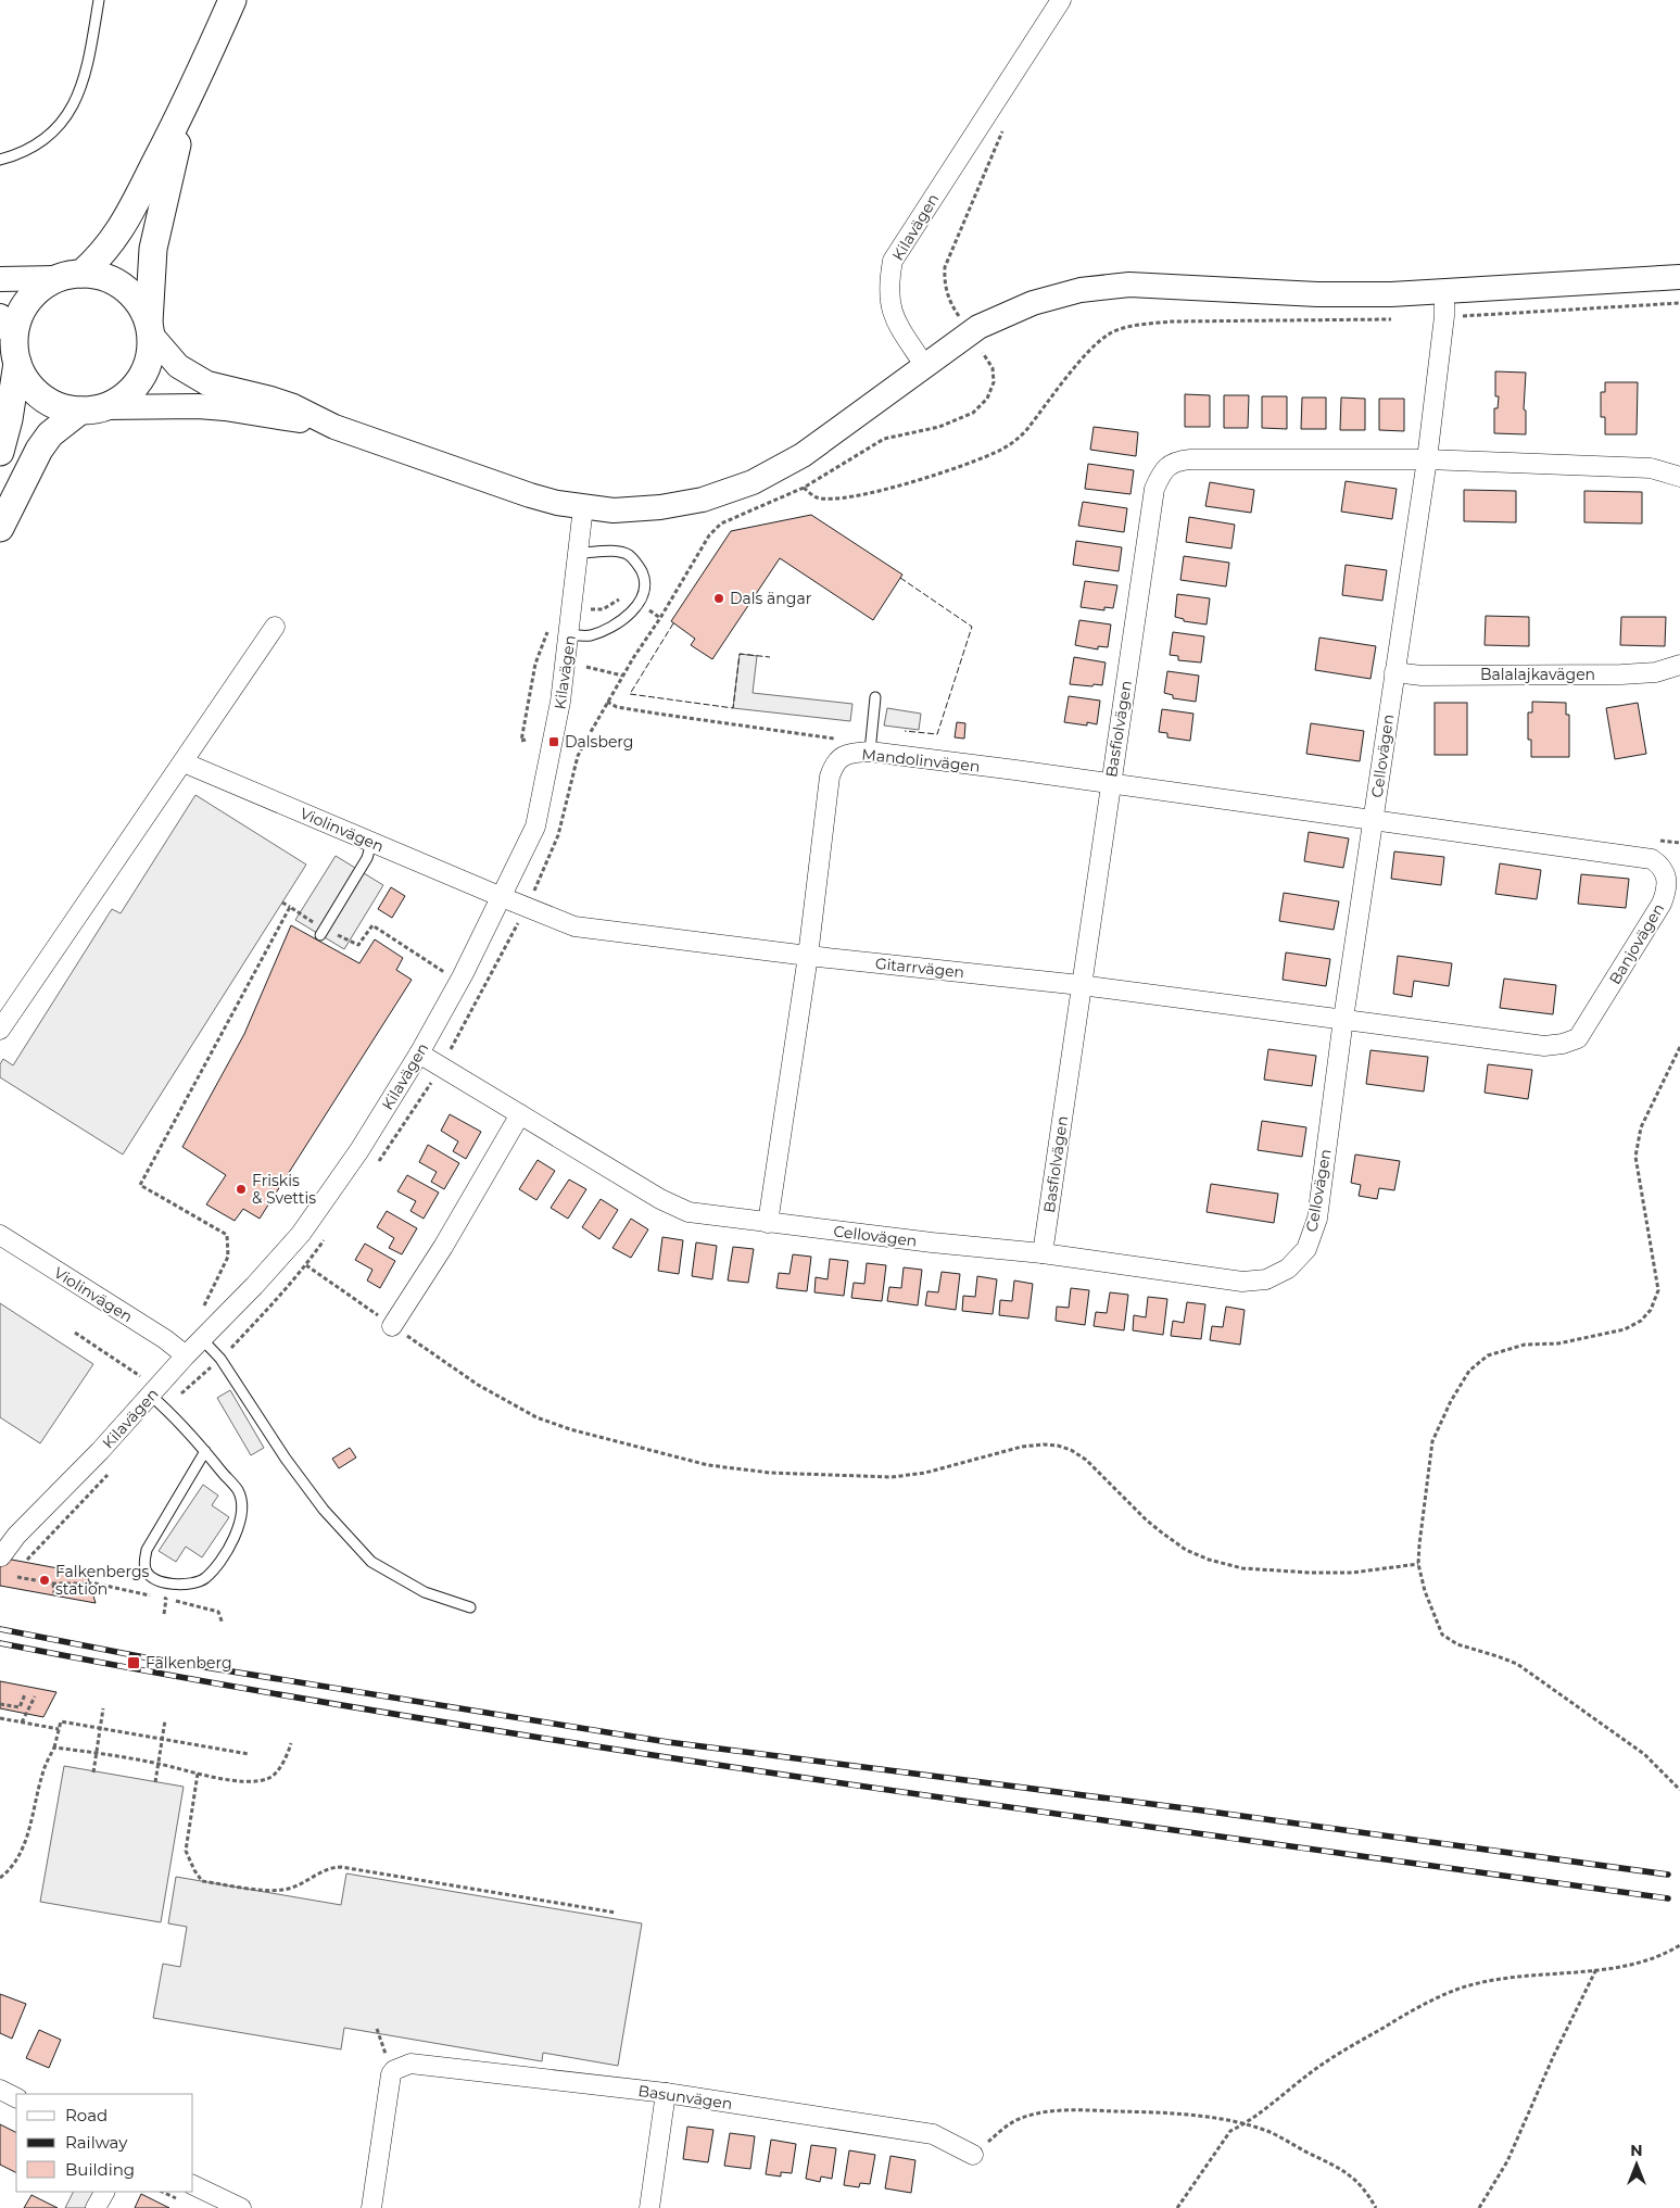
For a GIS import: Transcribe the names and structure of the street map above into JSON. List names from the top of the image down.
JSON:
{
  "streets": {
    "street": [
      "Kilavägen",
      "Balalajkavägen",
      "Basfiolvägen",
      "Cellovägen",
      "Mandolinvägen",
      "Violinvägen",
      "Banjovägen",
      "Gitarrvägen",
      "Basunvägen"
    ]
  },
  "crossings": [
    ["Kilavägen", "Cellovägen"],
    ["Kilavägen", "Violinvägen"],
    ["Kilavägen", "Gitarrvägen"],
    ["Balalajkavägen", "Cellovägen"],
    ["Basfiolvägen", "Cellovägen"],
    ["Basfiolvägen", "Mandolinvägen"],
    ["Basfiolvägen", "Gitarrvägen"],
    ["Cellovägen", "Mandolinvägen"],
    ["Cellovägen", "Banjovägen"],
    ["Cellovägen", "Gitarrvägen"],
    ["Mandolinvägen", "Banjovägen"],
    ["Mandolinvägen", "Gitarrvägen"],
    ["Violinvägen", "Gitarrvägen"],
    ["Banjovägen", "Gitarrvägen"]
  ],
  "places": {
    "other": ["Dals ängar", "Friskis & Svettis", "Falkenbergs station"],
    "transit": ["Dalsberg", "Falkenberg"]
  },
  "legend": ["Road", "Railway", "Building"],
  "north": "top"
}
